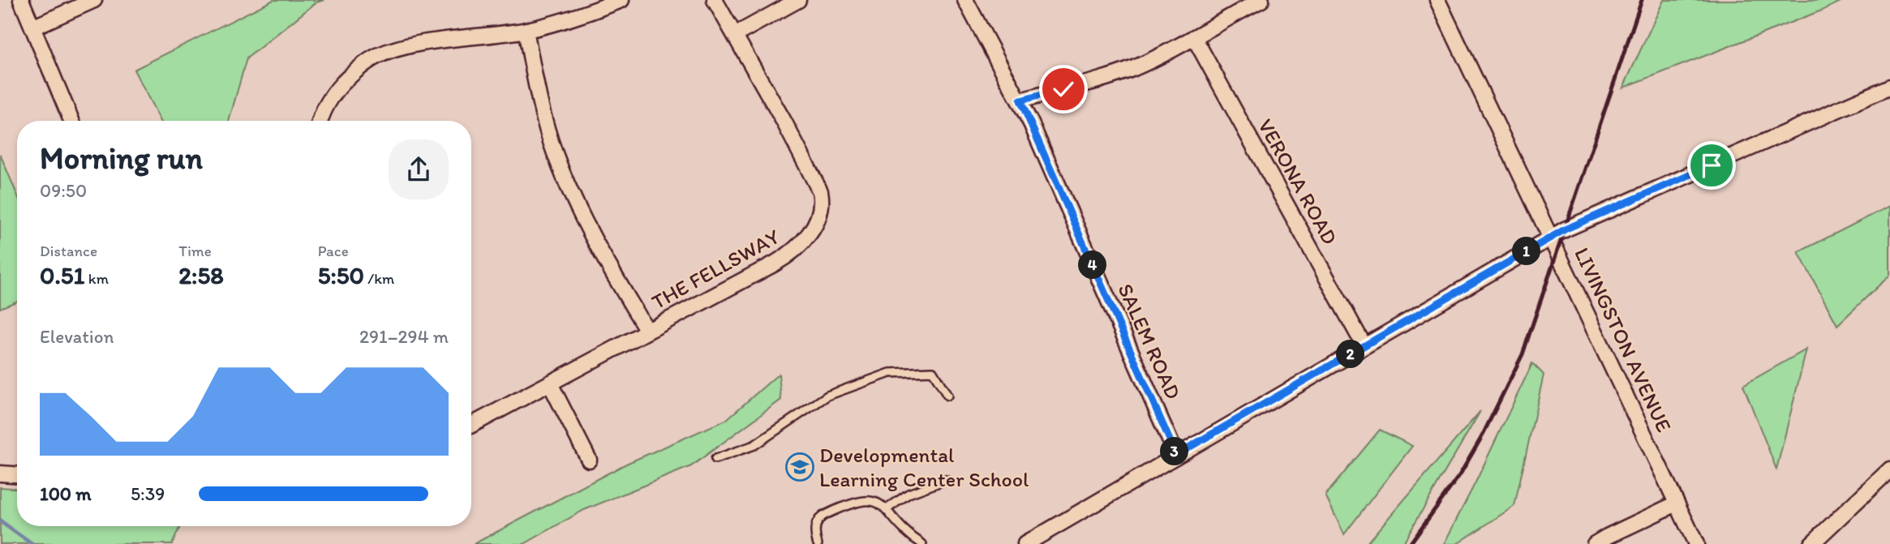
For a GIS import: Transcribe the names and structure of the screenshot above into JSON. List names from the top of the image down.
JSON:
{
  "streets": {
    "street": [
      "VERONA ROAD",
      "THE FELLSWAY",
      "LIVINGSTON AVENUE",
      "SALEM ROAD"
    ]
  },
  "places": {
    "school or university": ["Developmental Learning Center School"]
  },
  "page": {
    "heading": ["Morning run", "09:50"],
    "stats": [
      ["Distance", "0.51 km"],
      ["Time", "2:58"],
      ["Pace", "5:50 /km"]
    ],
    "pins": [
      "1",
      "4",
      "2",
      "3"
    ],
    "chart": ["Elevation", "291–294 m"],
    "list": [
      {
        "name": "100 m",
        "note": "5:39"
      }
    ]
  }
}
